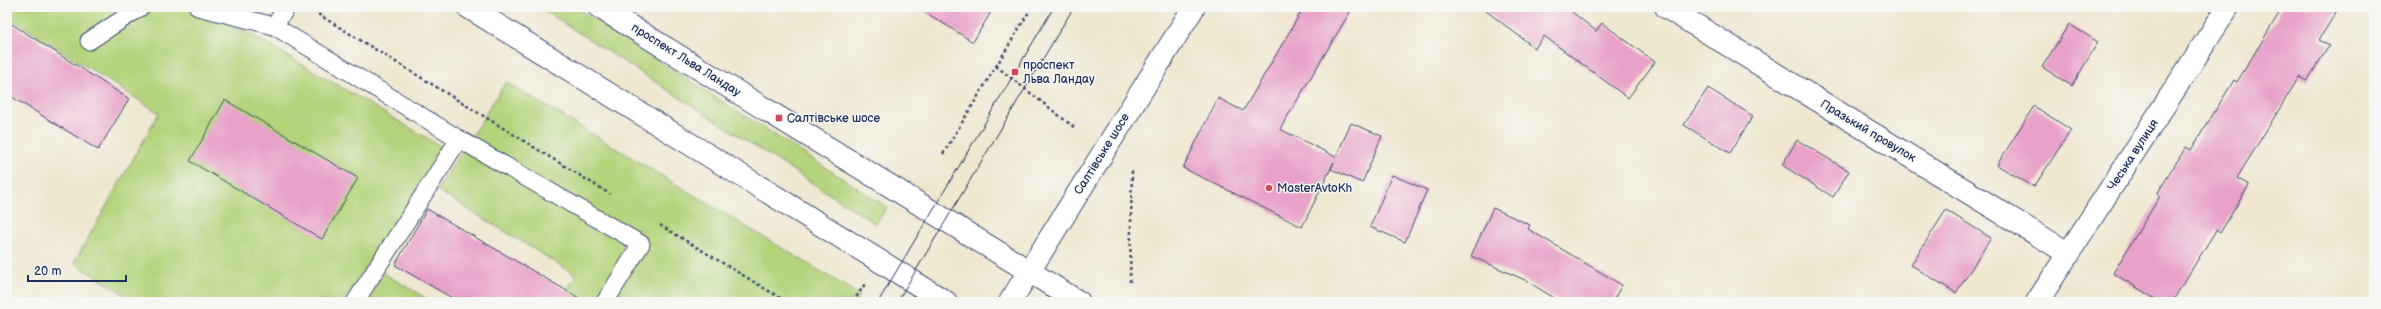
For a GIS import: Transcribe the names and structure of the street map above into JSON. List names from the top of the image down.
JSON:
{
  "streets": {
    "main road": [
      "проспект Льва Ландау",
      "Празький провулок",
      "Салтівське шосе",
      "Чеська вулиця"
    ]
  },
  "crossings": [
    ["проспект Льва Ландау", "Салтівське шосе"],
    ["Празький провулок", "Чеська вулиця"]
  ],
  "places": {
    "transit": ["проспект Льва Ландау", "Салтівське шосе"],
    "other": ["MasterAvtoKh"]
  },
  "scale_bar": "20 m"
}
